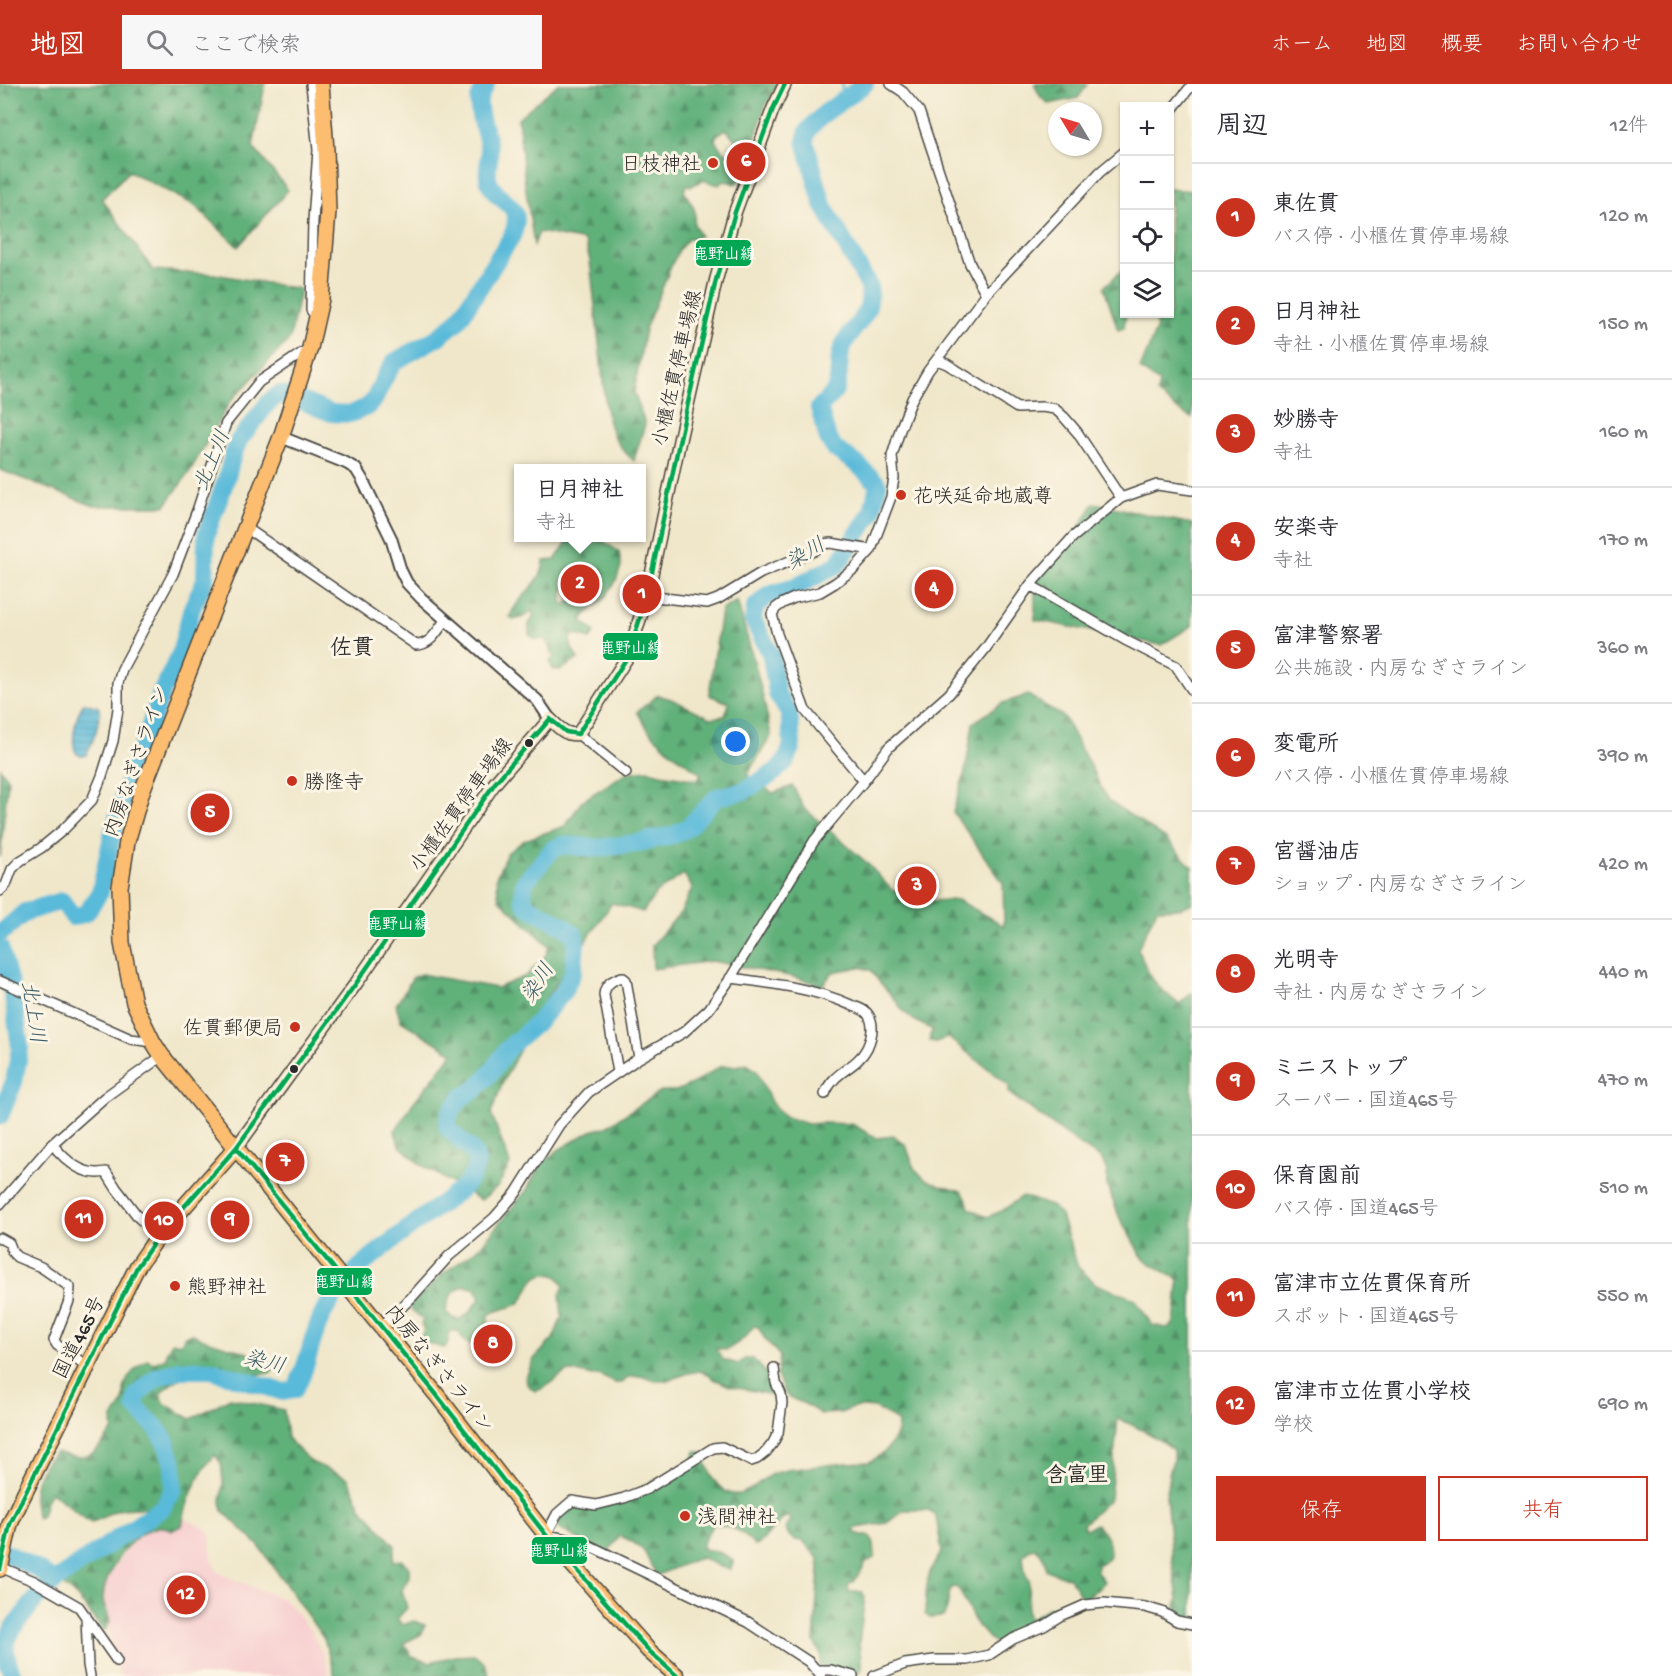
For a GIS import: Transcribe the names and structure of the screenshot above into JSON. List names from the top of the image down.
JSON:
{
  "streets": {
    "highway": ["内房なぎさライン", "国道465号"],
    "main road": ["小櫃佐貫停車場線"]
  },
  "crossings": [
    ["小櫃佐貫停車場線", "内房なぎさライン"],
    ["小櫃佐貫停車場線", "国道465号"],
    ["内房なぎさライン", "国道465号"]
  ],
  "districts": ["佐貫", "含富里"],
  "water": ["北上川", "染川"],
  "places": [
    "日枝神社",
    "花咲延命地蔵尊",
    "勝隆寺",
    "佐貫郵便局",
    "熊野神社",
    "浅間神社"
  ],
  "lines": ["transit line 鹿野山線"],
  "north": "top left",
  "page": {
    "header": "地図",
    "search": "ここで検索",
    "nav": [
      "ホーム",
      "地図",
      "概要",
      "お問い合わせ"
    ],
    "heading": ["周辺", "12件"],
    "map_buttons": ["+", "−"],
    "pins": [
      "6",
      "2",
      "4",
      "1",
      "5",
      "3",
      "7",
      "11",
      "9",
      "10",
      "8",
      "12"
    ],
    "list": [
      {
        "mark": "1",
        "name": "東佐貫",
        "note": "バス停 · 小櫃佐貫停車場線",
        "value": "120 m"
      },
      {
        "mark": "2",
        "name": "日月神社",
        "note": "寺社 · 小櫃佐貫停車場線",
        "value": "150 m"
      },
      {
        "mark": "3",
        "name": "妙勝寺",
        "note": "寺社",
        "value": "160 m"
      },
      {
        "mark": "4",
        "name": "安楽寺",
        "note": "寺社",
        "value": "170 m"
      },
      {
        "mark": "5",
        "name": "富津警察署",
        "note": "公共施設 · 内房なぎさライン",
        "value": "360 m"
      },
      {
        "mark": "6",
        "name": "変電所",
        "note": "バス停 · 小櫃佐貫停車場線",
        "value": "390 m"
      },
      {
        "mark": "7",
        "name": "宮醤油店",
        "note": "ショップ · 内房なぎさライン",
        "value": "420 m"
      },
      {
        "mark": "8",
        "name": "光明寺",
        "note": "寺社 · 内房なぎさライン",
        "value": "440 m"
      },
      {
        "mark": "9",
        "name": "ミニストップ",
        "note": "スーパー · 国道465号",
        "value": "470 m"
      },
      {
        "mark": "10",
        "name": "保育園前",
        "note": "バス停 · 国道465号",
        "value": "510 m"
      },
      {
        "mark": "11",
        "name": "富津市立佐貫保育所",
        "note": "スポット · 国道465号",
        "value": "550 m"
      },
      {
        "mark": "12",
        "name": "富津市立佐貫小学校",
        "note": "学校",
        "value": "690 m"
      }
    ],
    "popup": ["日月神社", "寺社"],
    "buttons": ["保存", "共有"]
  }
}
